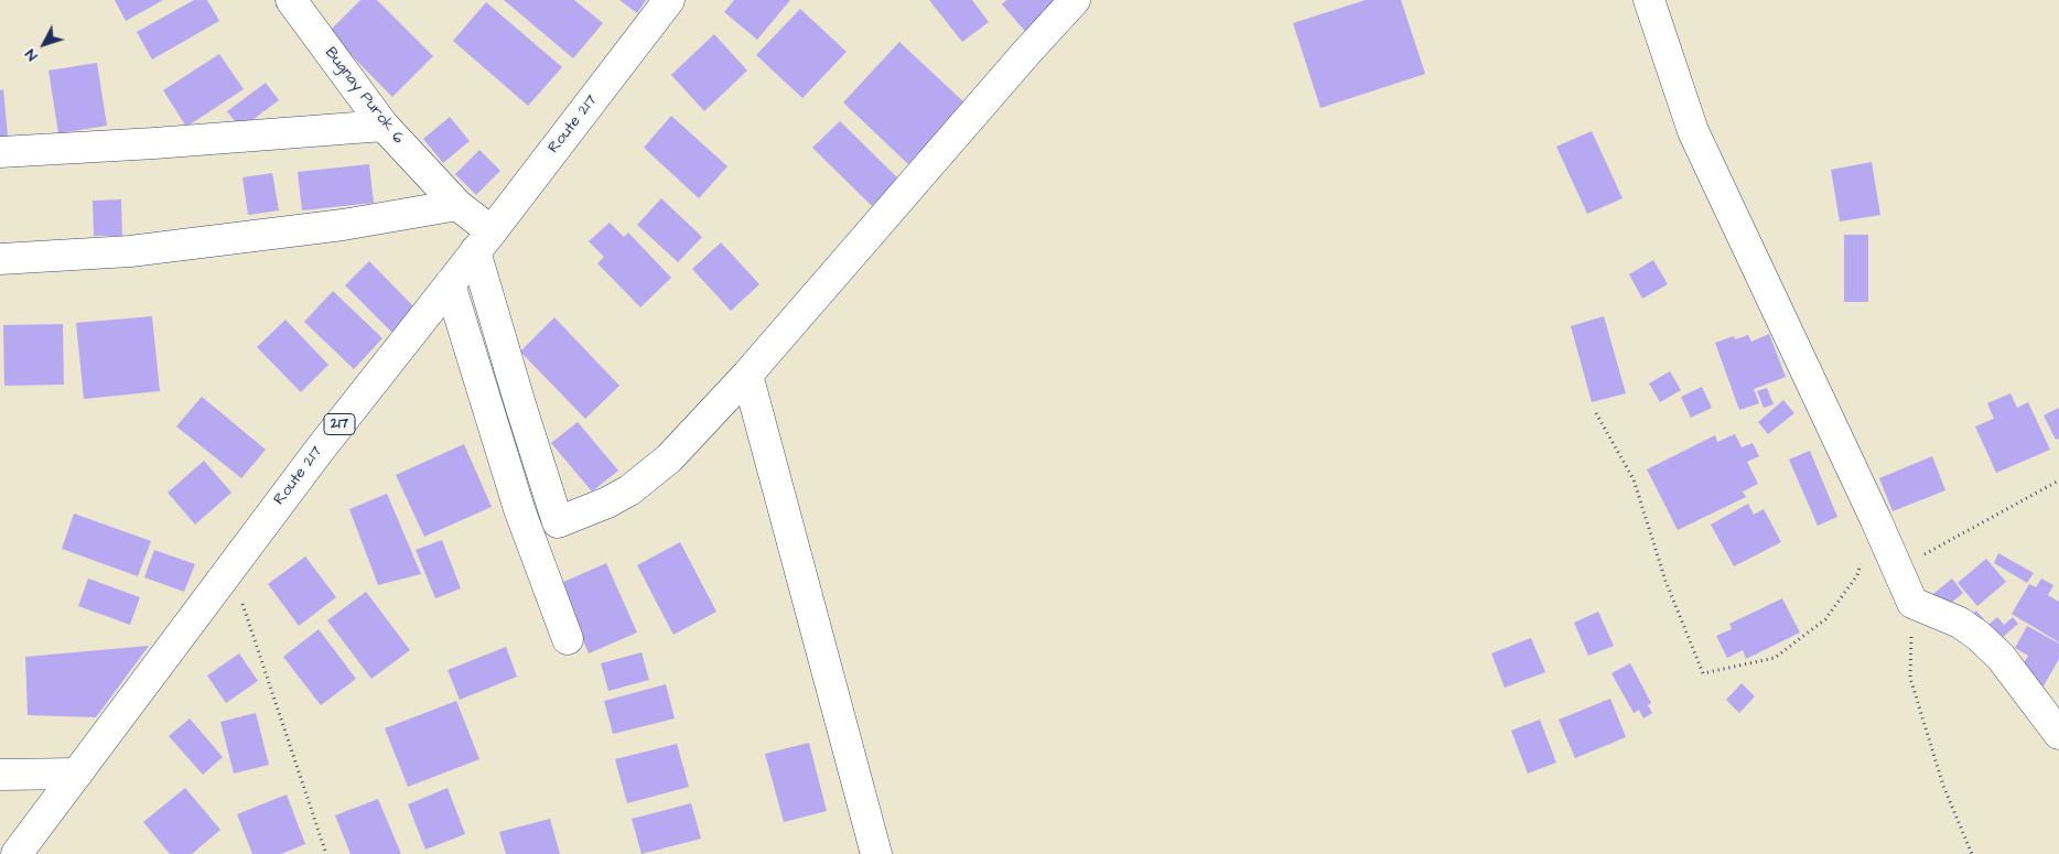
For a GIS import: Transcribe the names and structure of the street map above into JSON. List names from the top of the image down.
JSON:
{
  "streets": {
    "street": ["Bugnay Purok 6", "Route 217", "217"]
  },
  "crossings": [
    ["Bugnay Purok 6", "Route 217"]
  ],
  "north": "bottom left"
}
